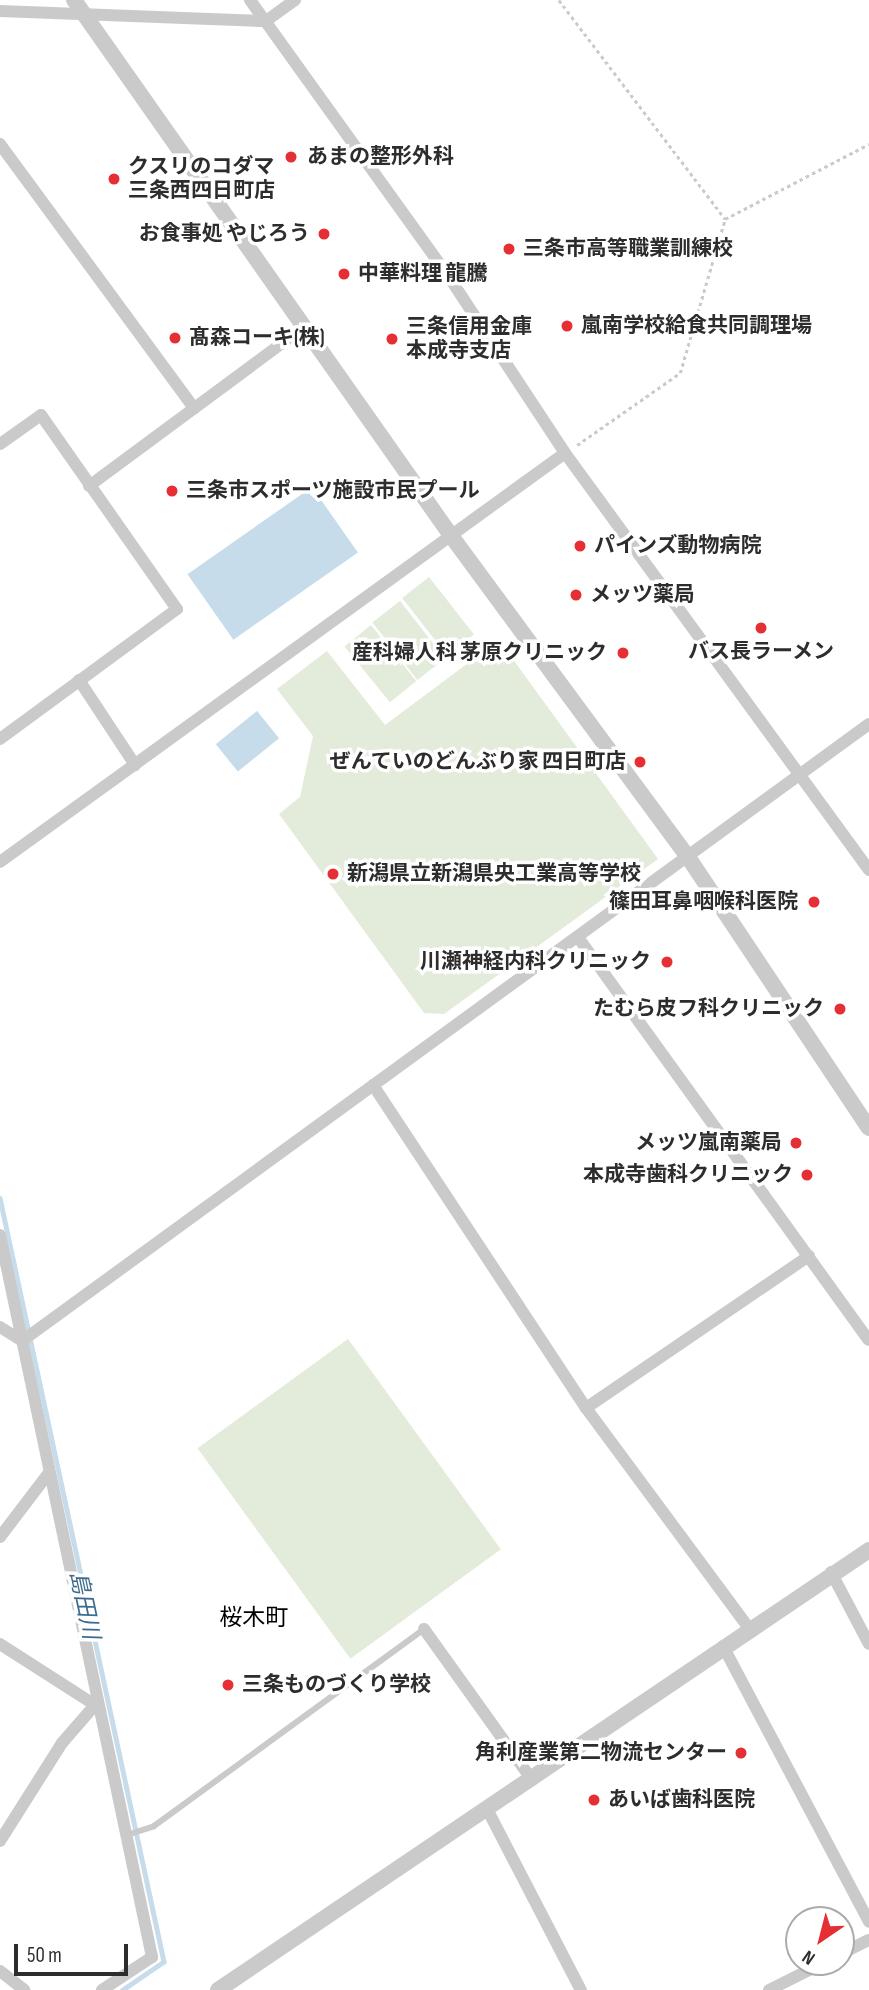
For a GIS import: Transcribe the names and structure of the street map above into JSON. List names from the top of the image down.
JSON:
{
  "districts": ["桜木町"],
  "water": ["島田川"],
  "places": [
    "あまの整形外科",
    "クスリのコダマ 三条西四日町店",
    "お食事処 やじろう",
    "三条市高等職業訓練校",
    "中華料理 龍騰",
    "嵐南学校給食共同調理場",
    "髙森コーキ(株)",
    "三条信用金庫 本成寺支店",
    "三条市スポーツ施設市民プール",
    "パインズ動物病院",
    "メッツ薬局",
    "バス長ラーメン",
    "産科婦人科 茅原クリニック",
    "ぜんていのどんぶり家 四日町店",
    "新潟県立新潟県央工業高等学校",
    "篠田耳鼻咽喉科医院",
    "川瀬神経内科クリニック",
    "たむら皮フ科クリニック",
    "メッツ嵐南薬局",
    "本成寺歯科クリニック",
    "三条ものづくり学校",
    "角利産業第二物流センター",
    "あいば歯科医院"
  ],
  "scale_bar": "50 m",
  "north": "bottom left"
}
